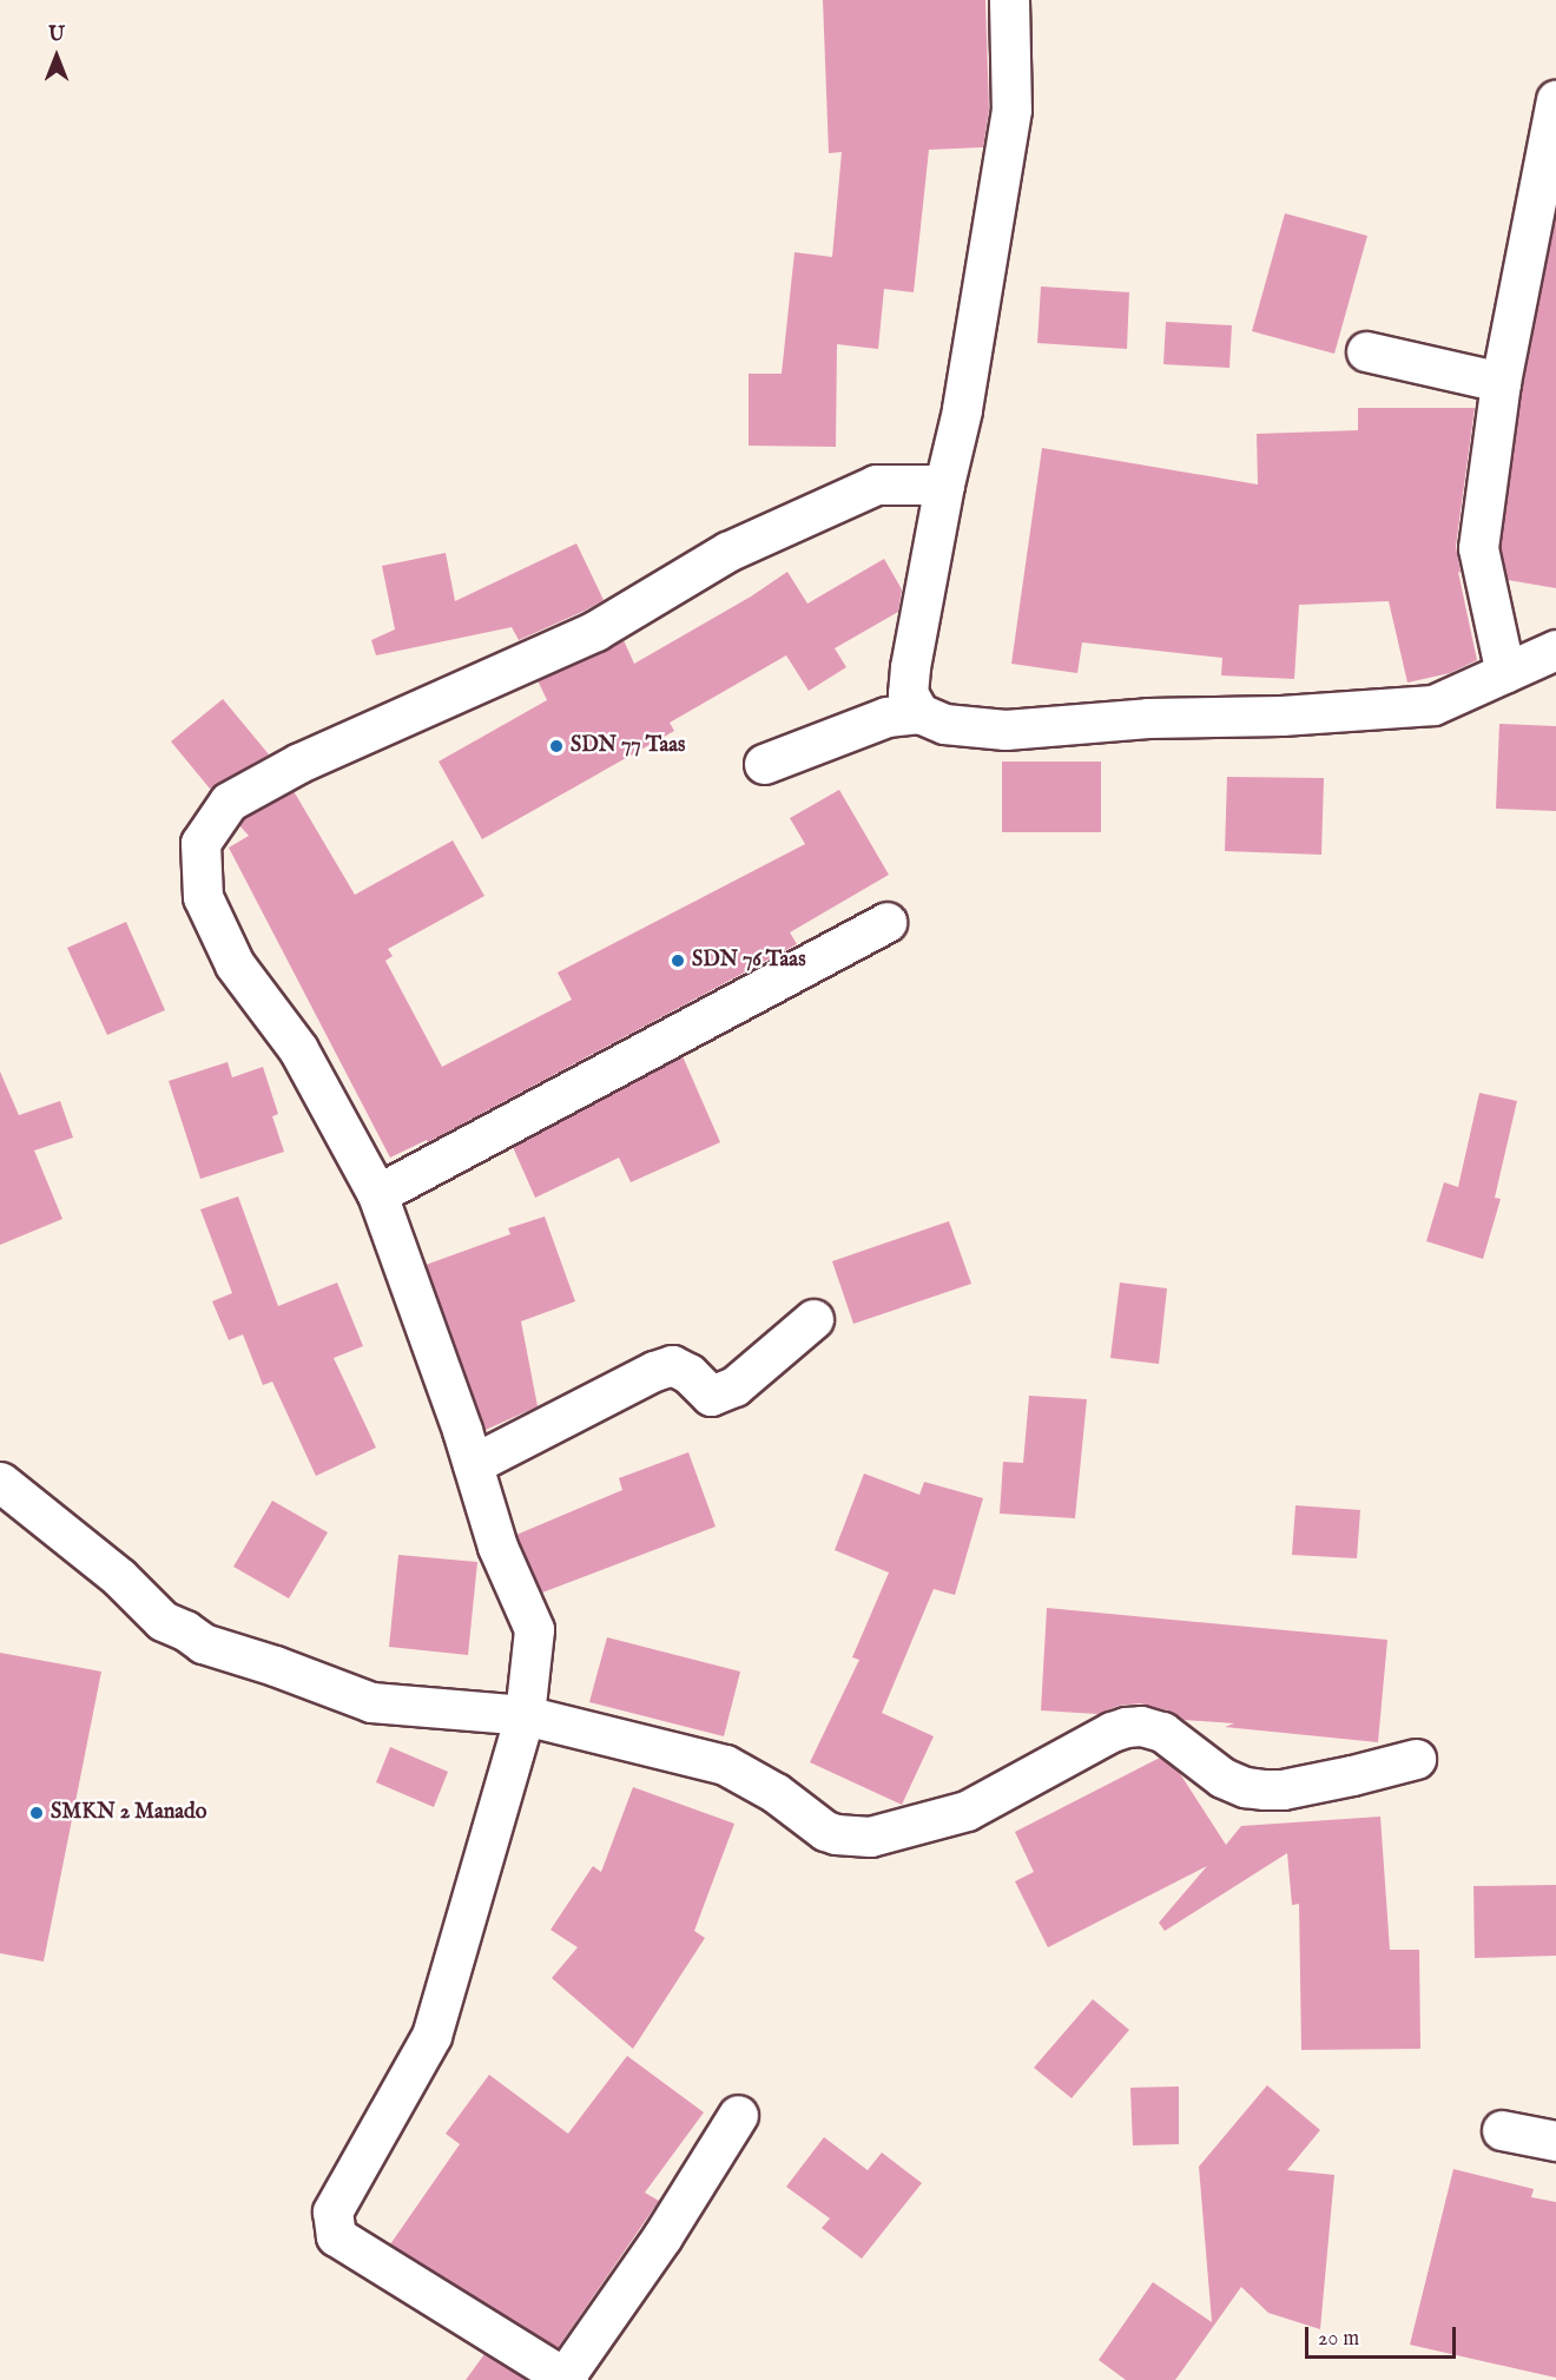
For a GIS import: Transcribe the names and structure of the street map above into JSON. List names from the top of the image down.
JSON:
{
  "places": ["SDN 77 Taas", "SDN 76 Taas", "SMKN 2 Manado"],
  "scale_bar": "20 m",
  "north": "top"
}
